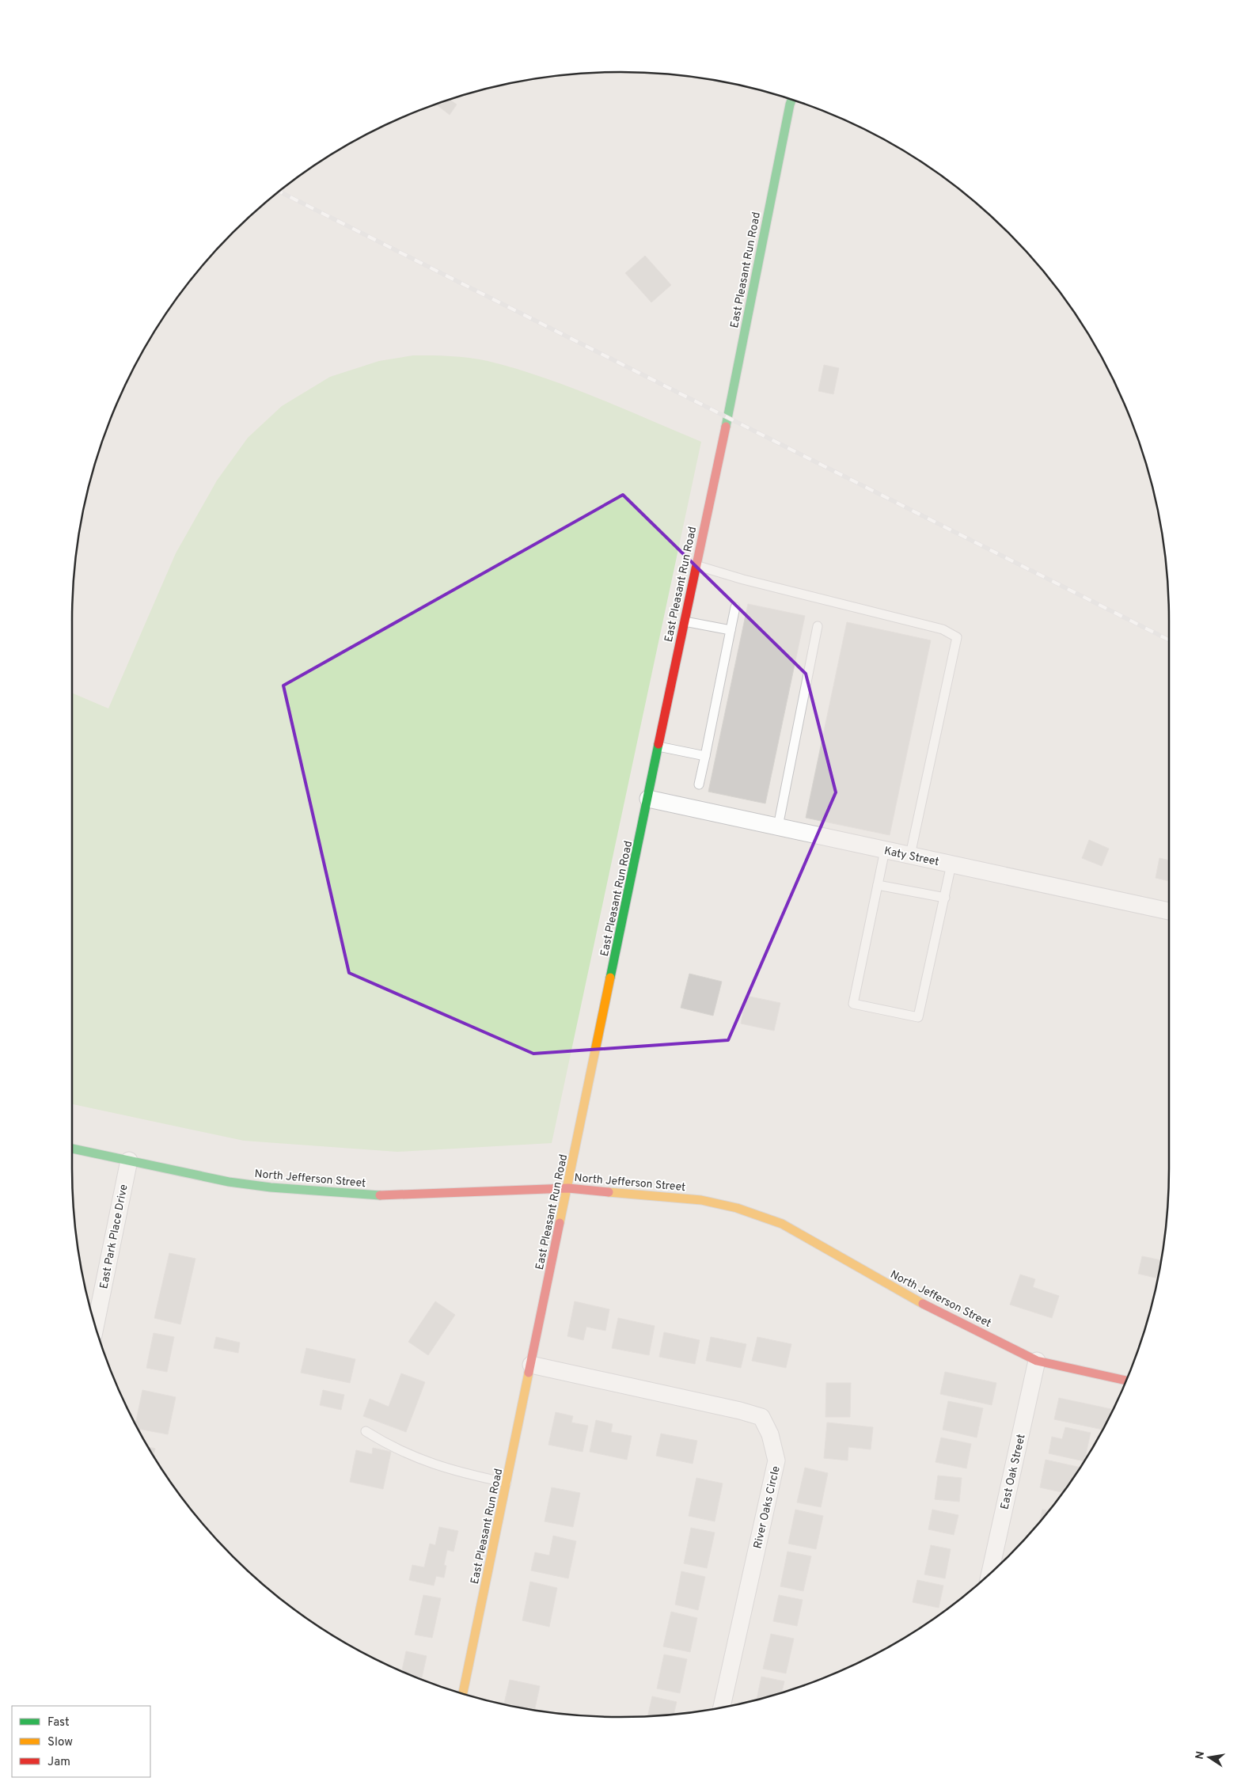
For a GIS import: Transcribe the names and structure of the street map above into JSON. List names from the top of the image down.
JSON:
{
  "streets": {
    "main road": ["East Pleasant Run Road", "North Jefferson Street"],
    "street": [
      "Katy Street",
      "East Park Place Drive",
      "East Oak Street",
      "River Oaks Circle"
    ]
  },
  "crossings": [
    ["East Pleasant Run Road", "Katy Street"],
    ["East Pleasant Run Road", "North Jefferson Street"],
    ["East Pleasant Run Road", "River Oaks Circle"],
    ["North Jefferson Street", "East Park Place Drive"],
    ["North Jefferson Street", "East Oak Street"]
  ],
  "legend": ["Fast", "Slow", "Jam"],
  "north": "left"
}
